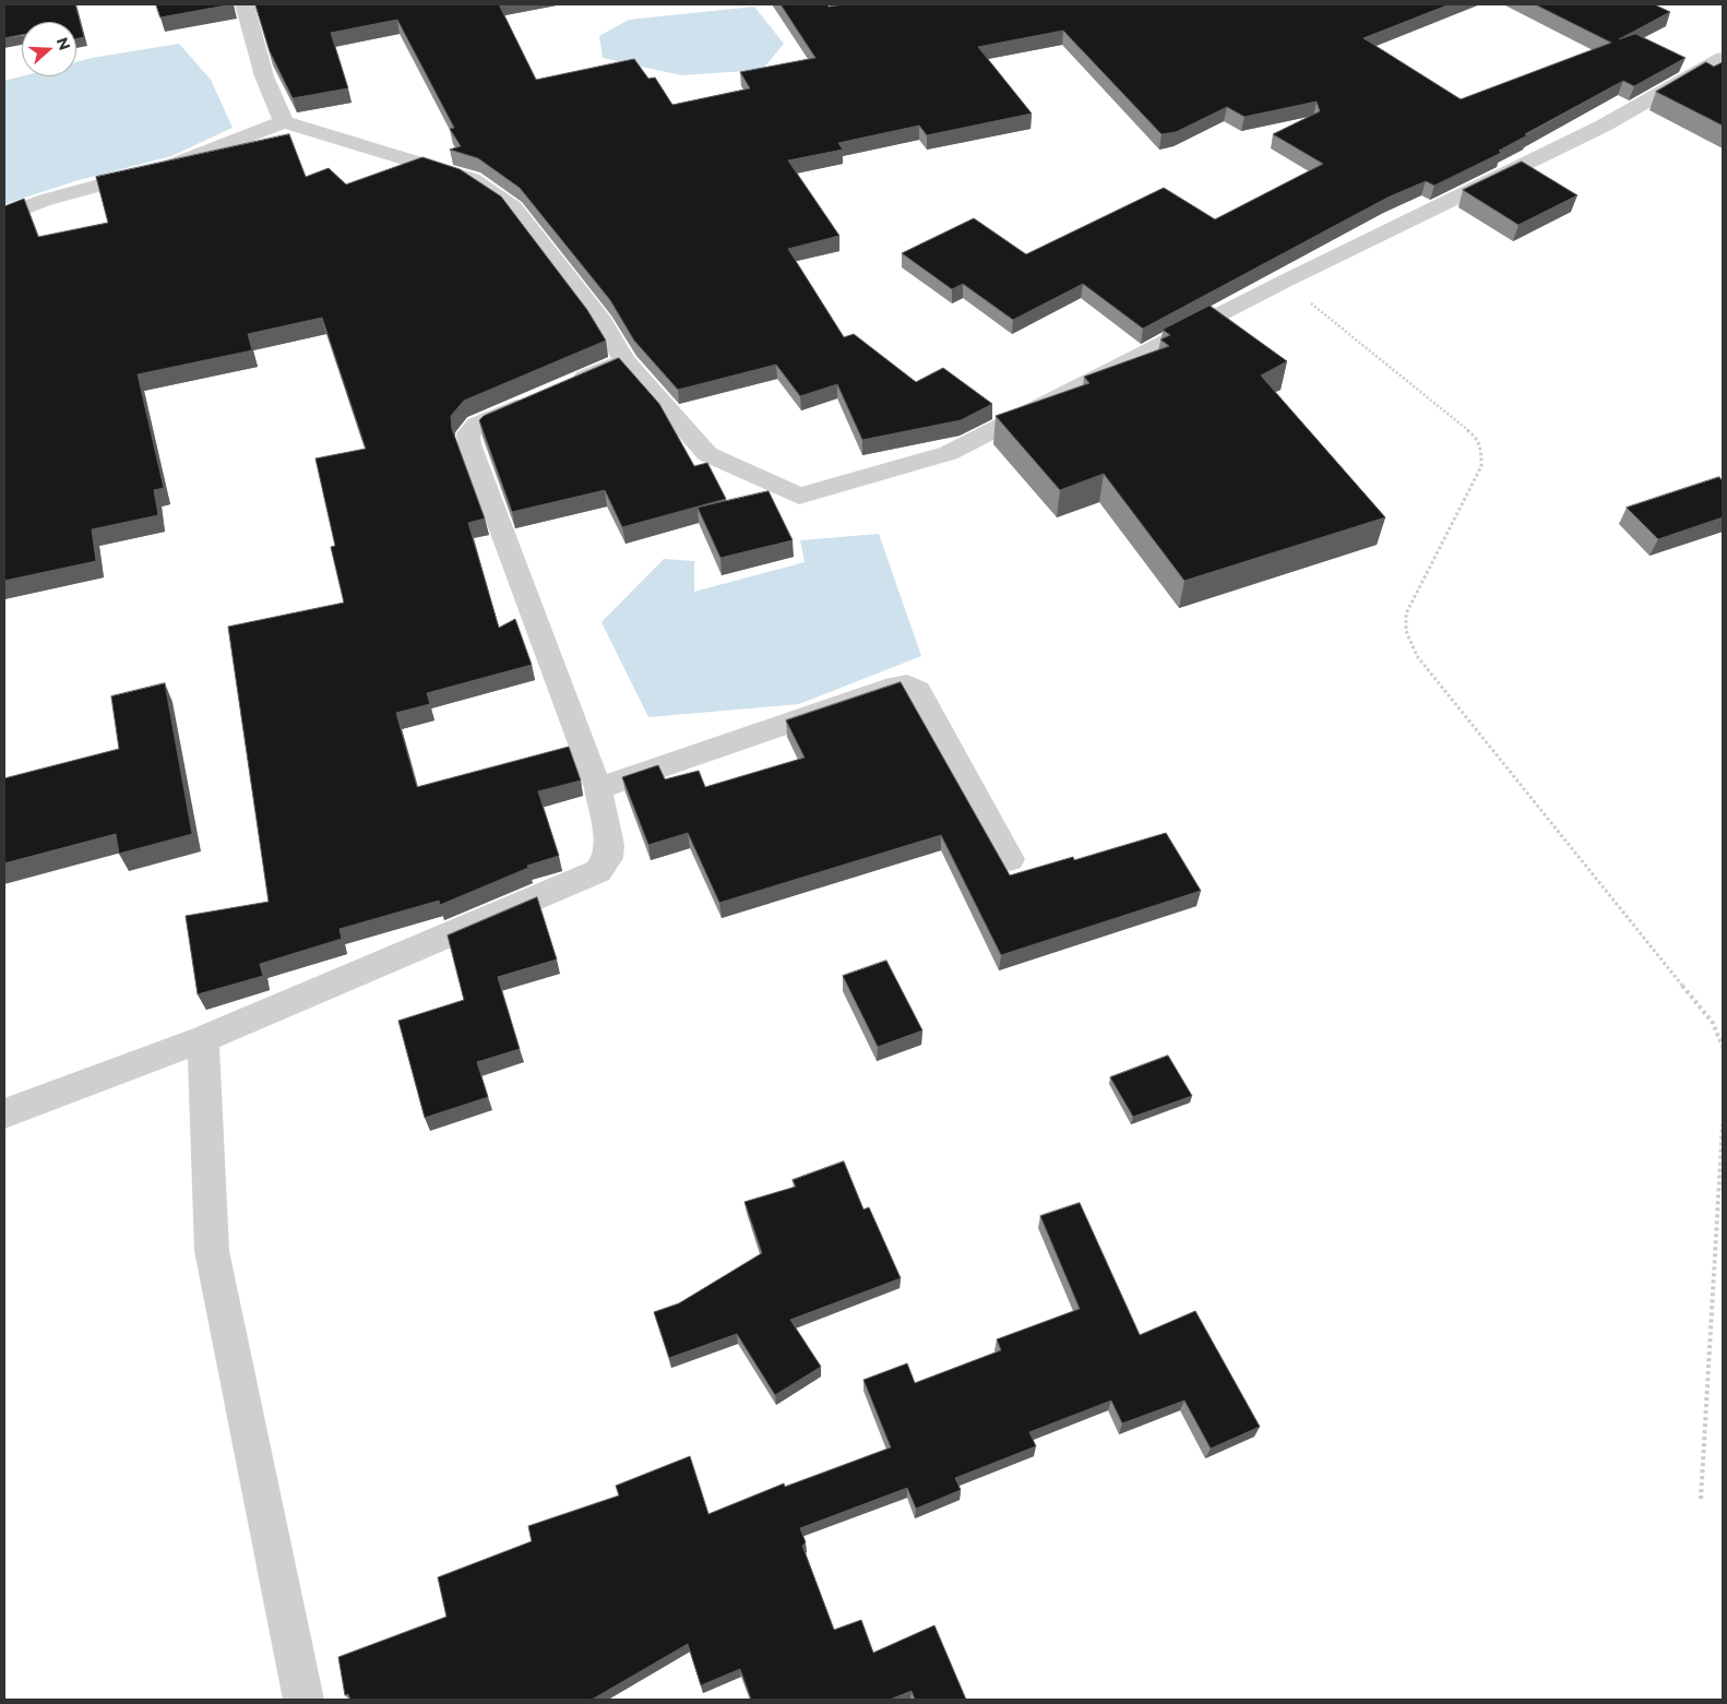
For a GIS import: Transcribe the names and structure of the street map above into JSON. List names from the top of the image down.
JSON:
{
  "north": "right"
}
